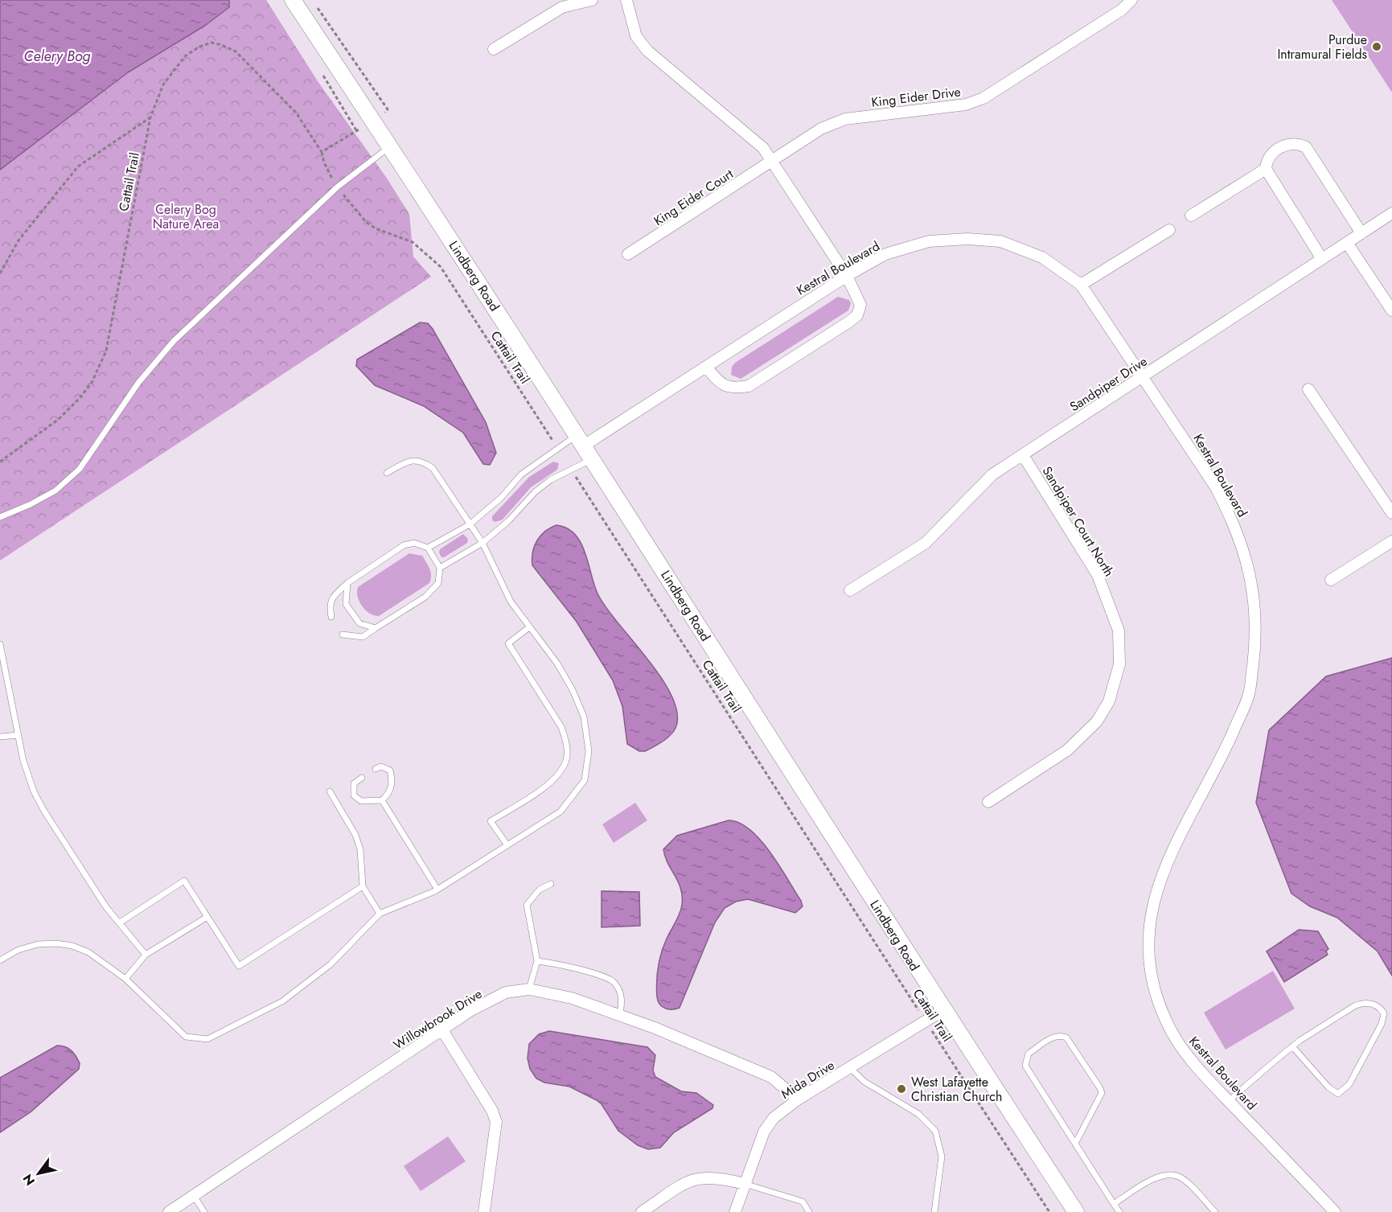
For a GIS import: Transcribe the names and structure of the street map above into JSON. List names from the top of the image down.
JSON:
{
  "streets": {
    "main road": ["Lindberg Road"],
    "street": [
      "King Eider Drive",
      "King Eider Court",
      "Kestral Boulevard",
      "Sandpiper Drive",
      "Sandpiper Court North",
      "Willowbrook Drive",
      "Mida Drive"
    ],
    "path": ["Cattail Trail"]
  },
  "crossings": [
    ["King Eider Drive", "King Eider Court"],
    ["Cattail Trail", "Mida Drive"],
    ["Kestral Boulevard", "Lindberg Road"],
    ["Kestral Boulevard", "Sandpiper Drive"],
    ["Lindberg Road", "Mida Drive"],
    ["Sandpiper Drive", "Sandpiper Court North"],
    ["Willowbrook Drive", "Mida Drive"]
  ],
  "water": ["Celery Bog"],
  "parks": ["Celery Bog Nature Area"],
  "places": ["Purdue Intramural Fields", "West Lafayette Christian Church"],
  "north": "bottom left"
}
